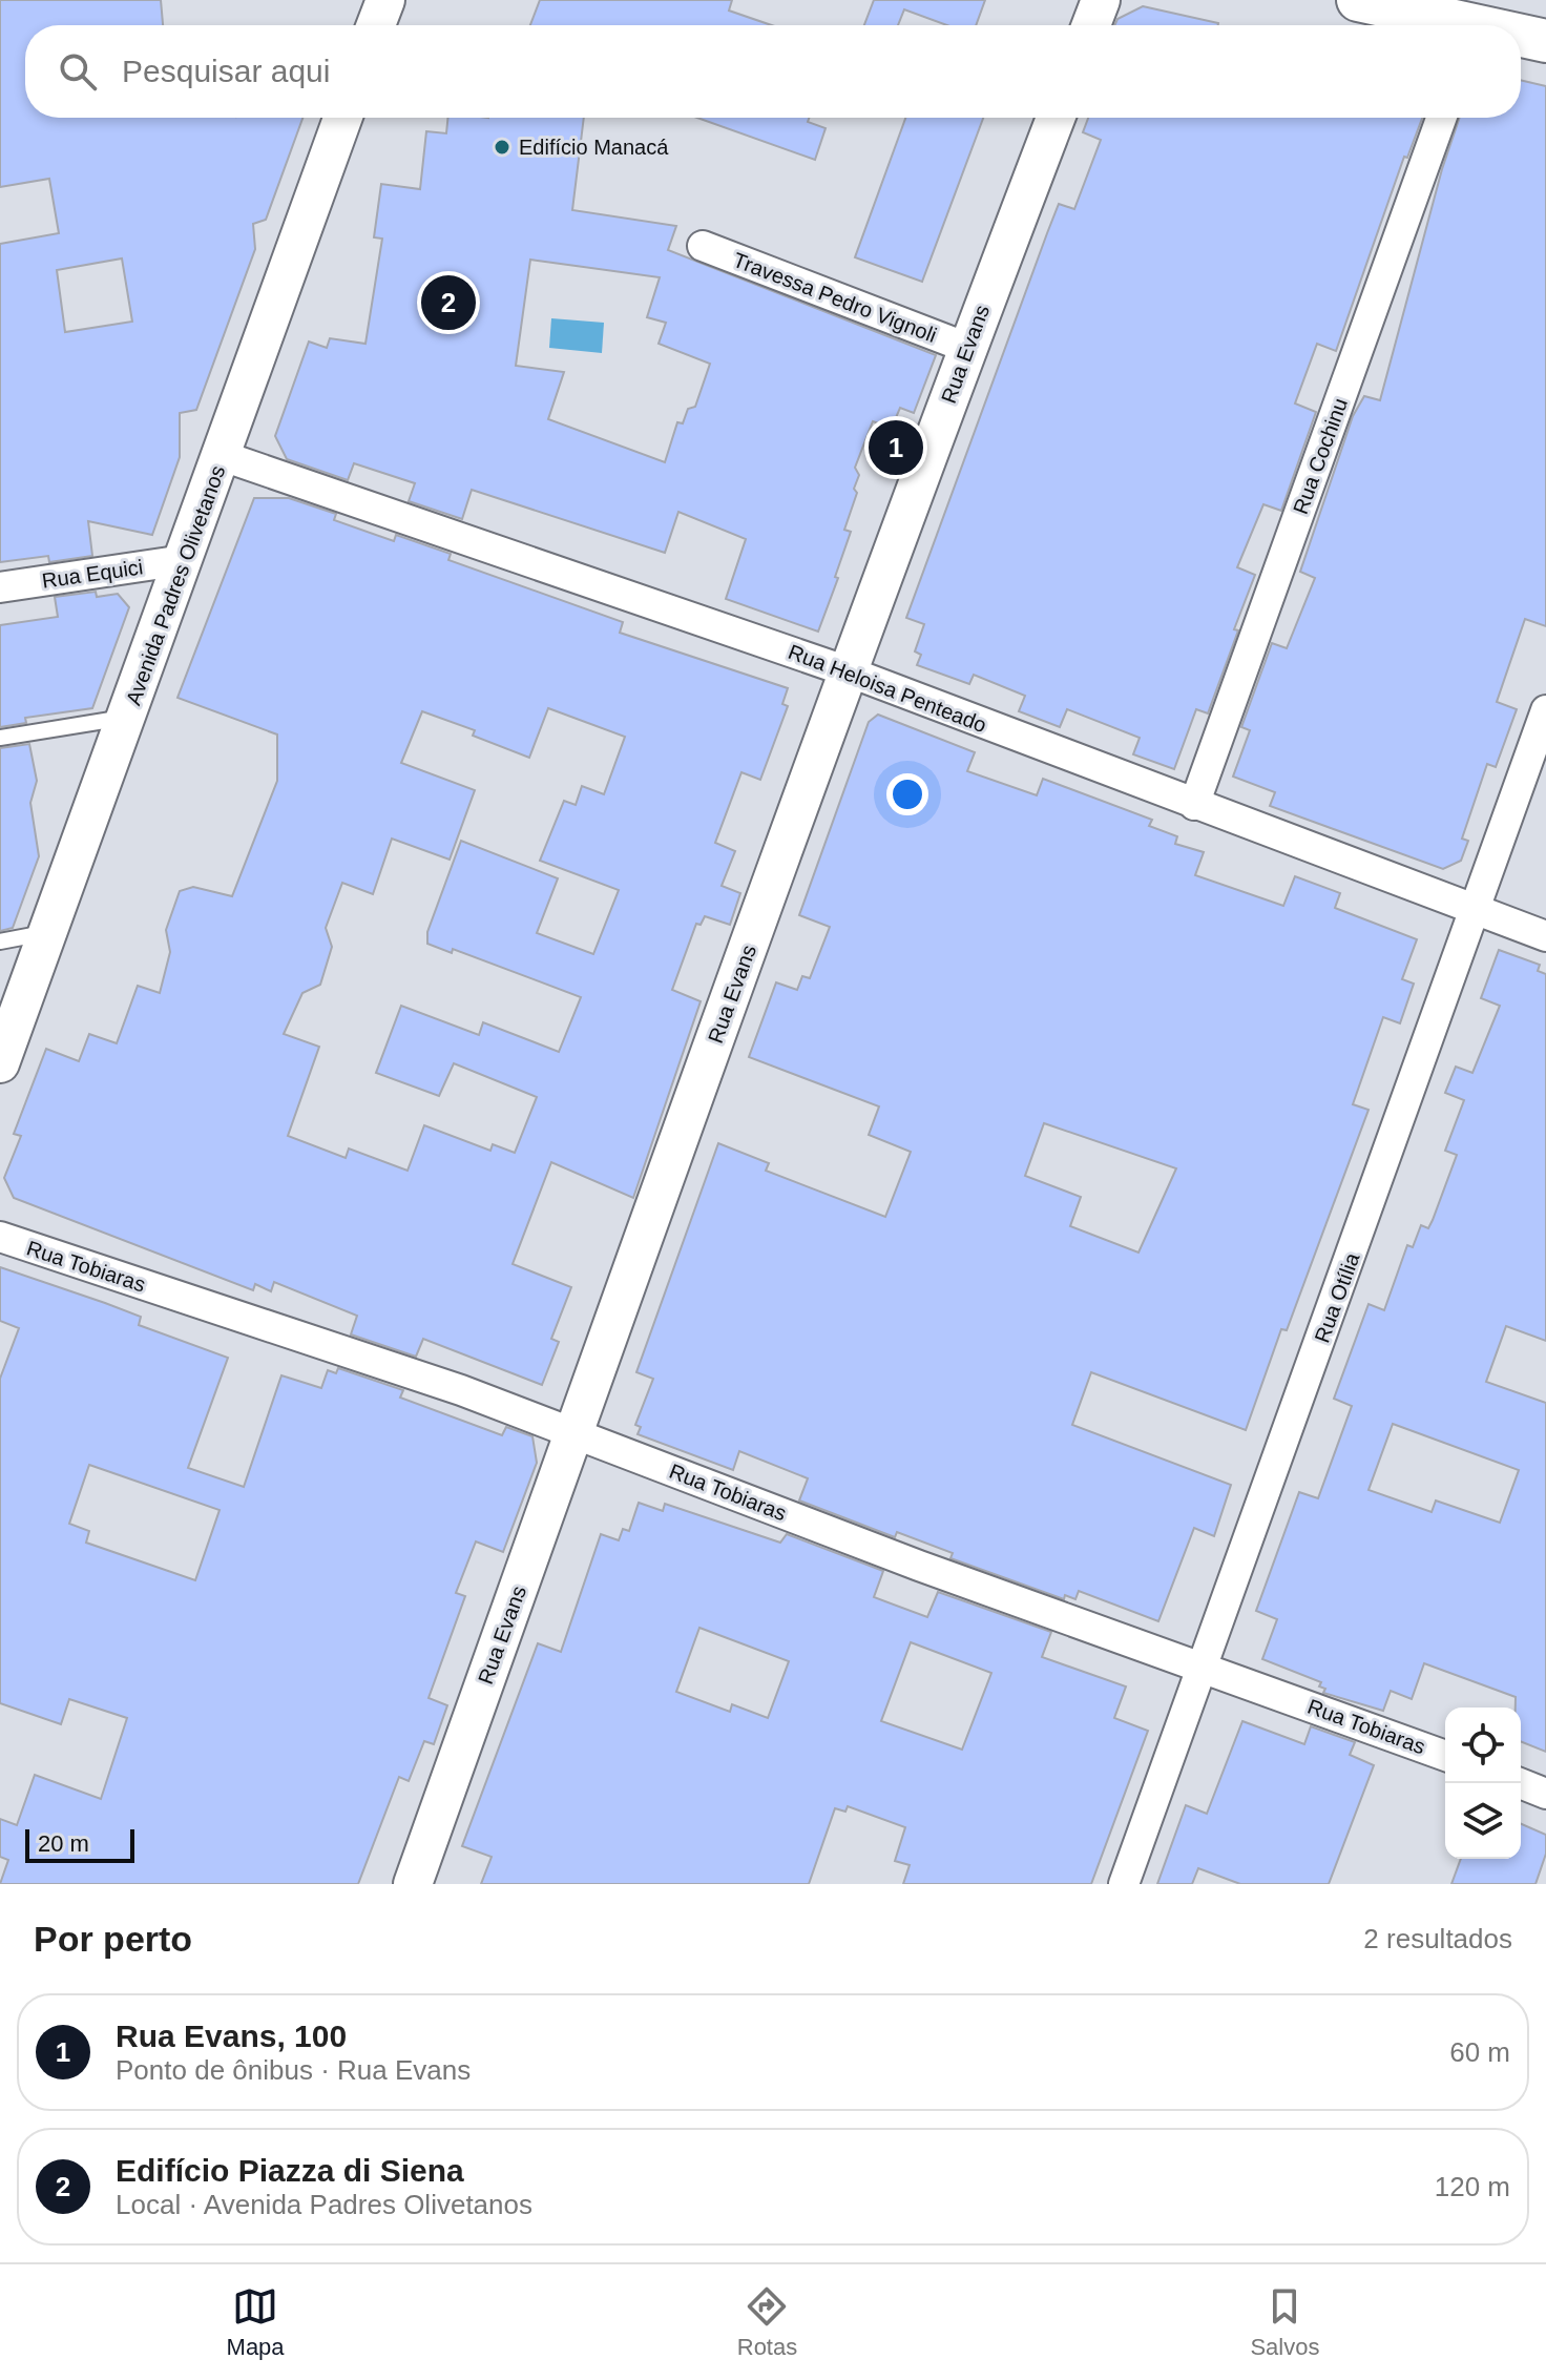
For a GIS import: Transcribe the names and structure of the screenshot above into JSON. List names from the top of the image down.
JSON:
{
  "streets": {
    "street": [
      "Travessa Pedro Vignoli",
      "Rua Evans",
      "Rua Cochinu",
      "Rua Equici",
      "Avenida Padres Olivetanos",
      "Rua Heloisa Penteado",
      "Rua Tobiaras",
      "Rua Otília"
    ]
  },
  "crossings": [
    ["Travessa Pedro Vignoli", "Rua Evans"],
    ["Rua Evans", "Rua Heloisa Penteado"],
    ["Rua Evans", "Rua Tobiaras"],
    ["Rua Cochinu", "Rua Heloisa Penteado"],
    ["Rua Equici", "Avenida Padres Olivetanos"],
    ["Avenida Padres Olivetanos", "Rua Heloisa Penteado"],
    ["Rua Heloisa Penteado", "Rua Otília"],
    ["Rua Tobiaras", "Rua Otília"]
  ],
  "places": ["Edifício Manacá"],
  "scale_bar": "20 m",
  "page": {
    "search": "Pesquisar aqui",
    "pins": ["2", "1"],
    "scale": "20 m",
    "heading": ["Por perto", "2 resultados"],
    "list": [
      {
        "mark": "1",
        "name": "Rua Evans, 100",
        "note": "Ponto de ônibus · Rua Evans",
        "value": "60 m"
      },
      {
        "mark": "2",
        "name": "Edifício Piazza di Siena",
        "note": "Local · Avenida Padres Olivetanos",
        "value": "120 m"
      }
    ],
    "nav": ["Mapa", "Rotas", "Salvos"]
  }
}
